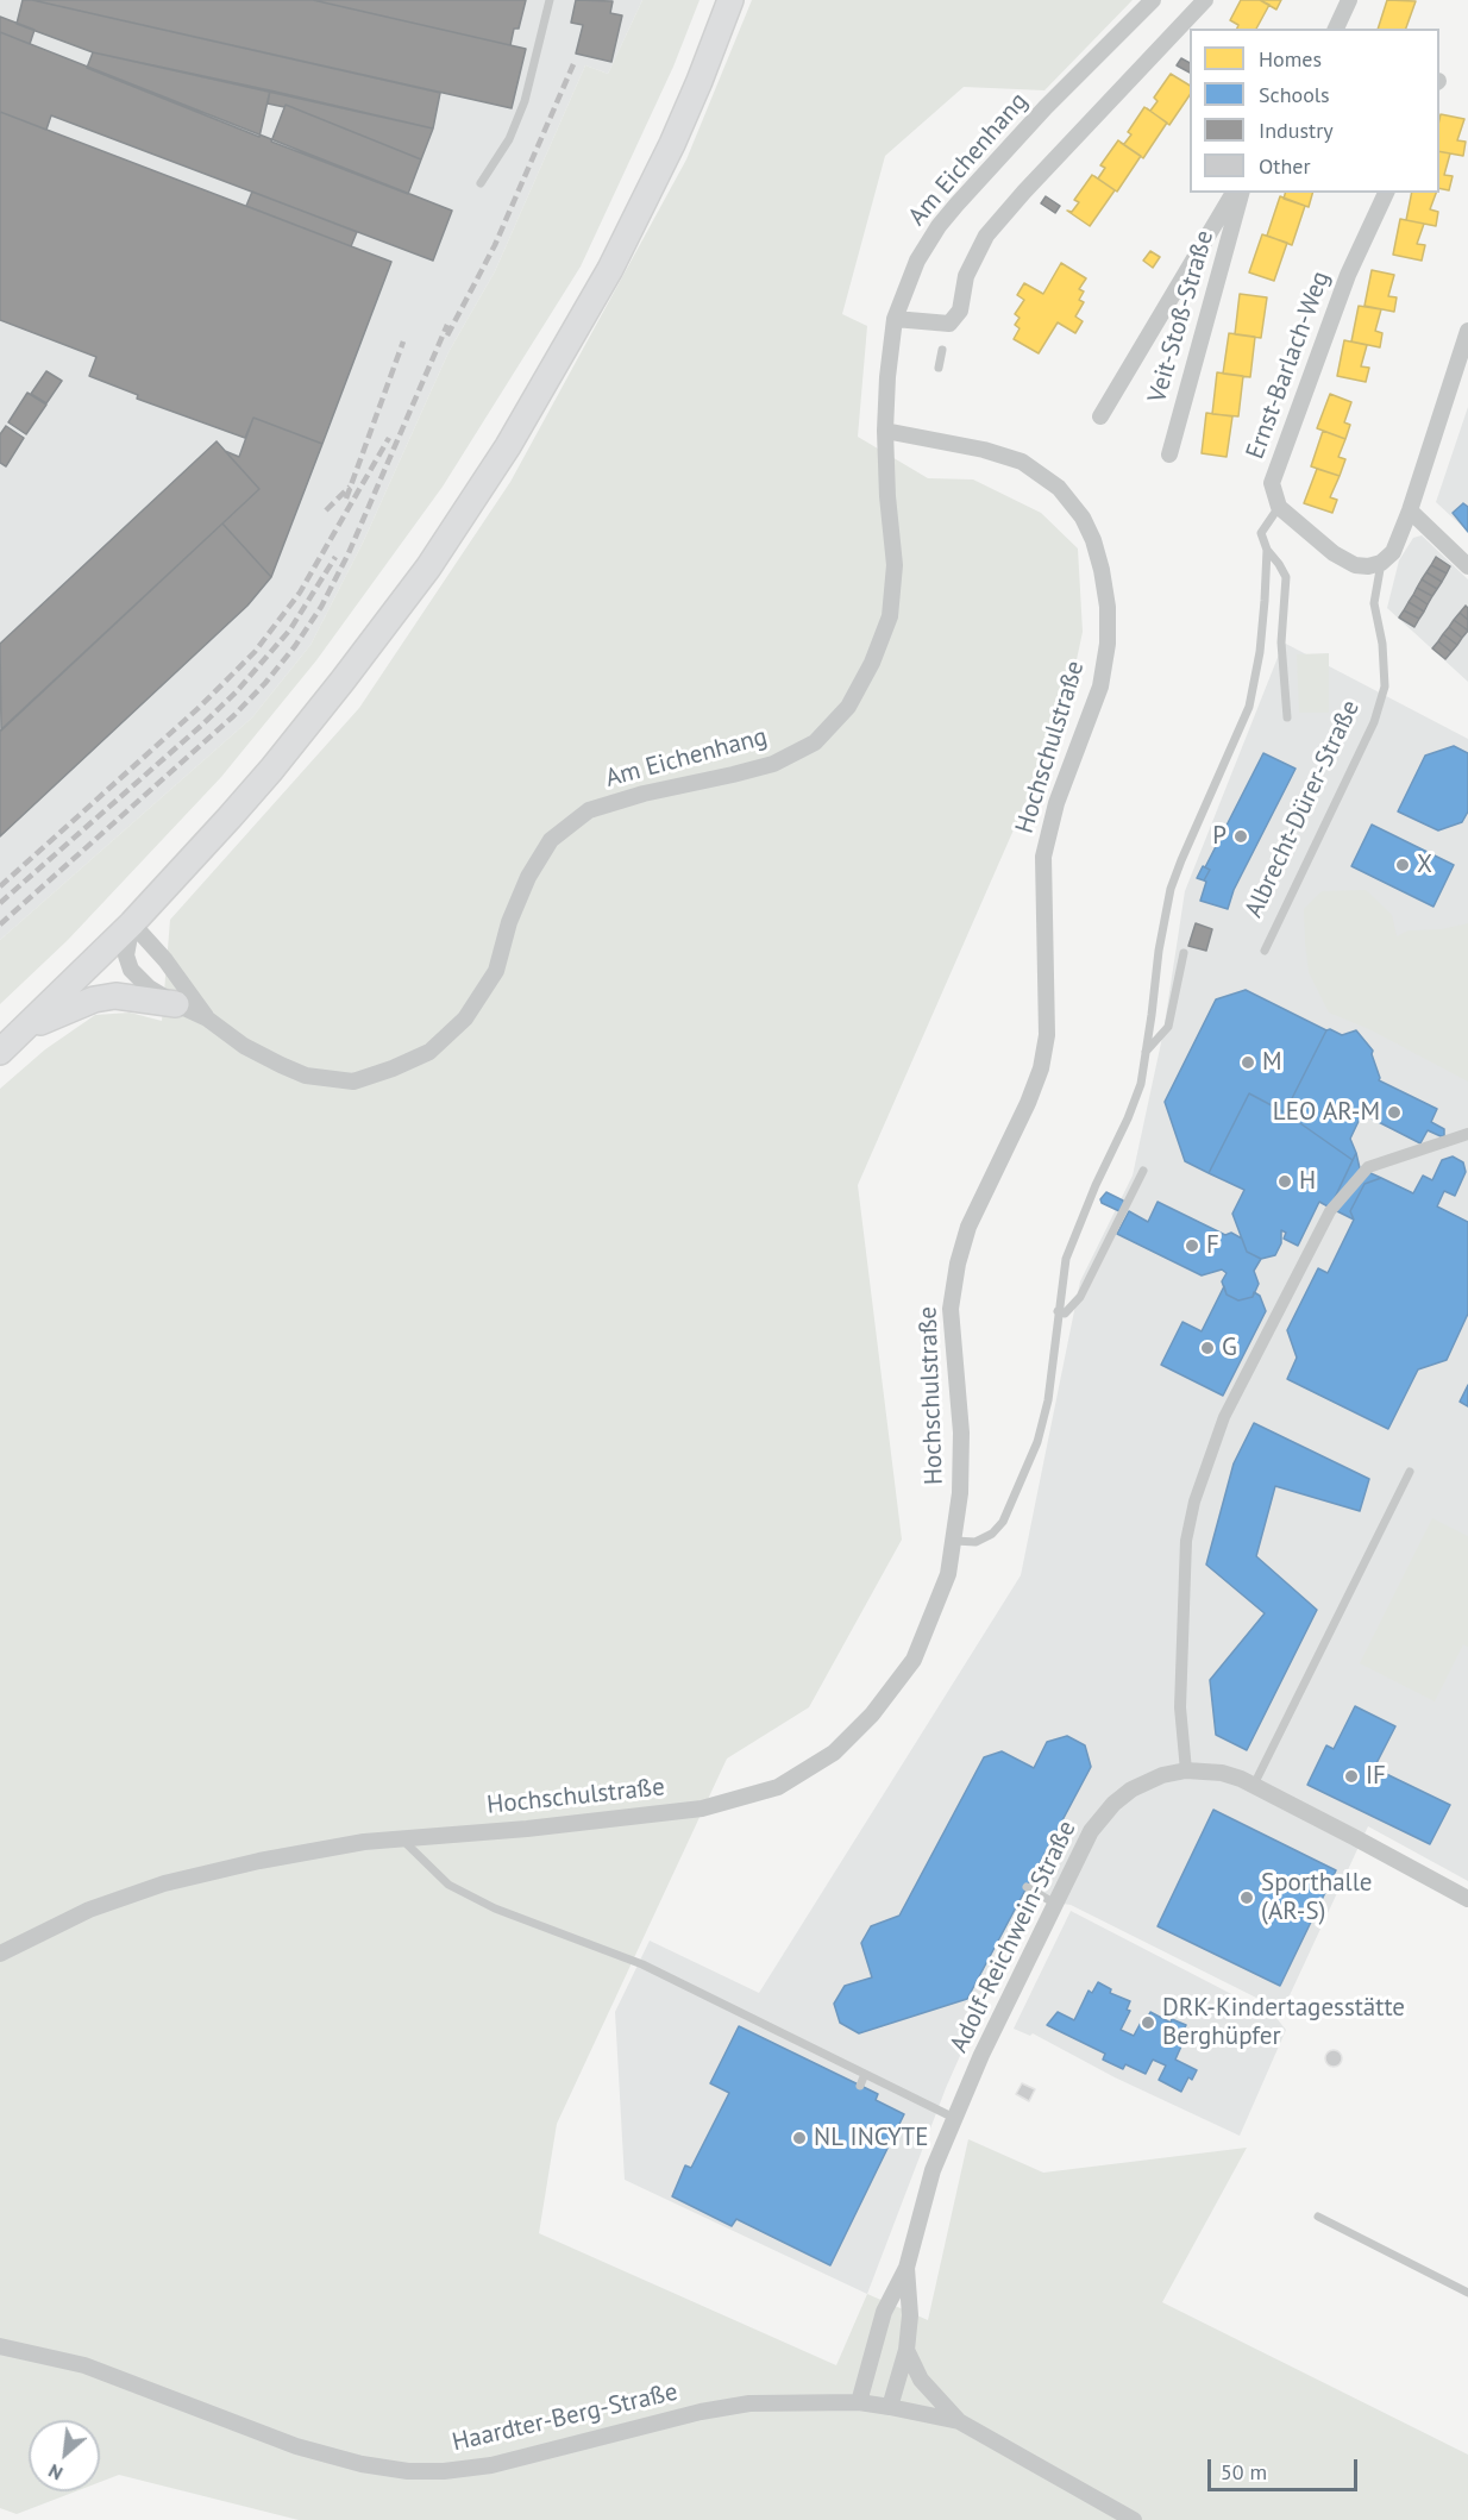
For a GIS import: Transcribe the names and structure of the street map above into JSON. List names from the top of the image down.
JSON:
{
  "streets": {
    "street": [
      "Am Eichenhang",
      "Veit-Stoß-Straße",
      "Ernst-Barlach-Weg",
      "Hochschulstraße",
      "Adolf-Reichwein-Straße",
      "Haardter-Berg-Straße"
    ],
    "lane": ["Albrecht-Dürer-Straße"]
  },
  "crossings": [
    ["Am Eichenhang", "Hochschulstraße"],
    ["Adolf-Reichwein-Straße", "Haardter-Berg-Straße"]
  ],
  "places": [
    "P",
    "X",
    "M",
    "LEO AR-M",
    "H",
    "F",
    "G",
    "IF",
    "Sporthalle (AR-S)",
    "DRK-Kindertagesstätte Berghüpfer",
    "NL INCYTE"
  ],
  "legend": [
    "Homes",
    "Schools",
    "Industry",
    "Other"
  ],
  "scale_bar": "50 m",
  "north": "bottom left"
}
